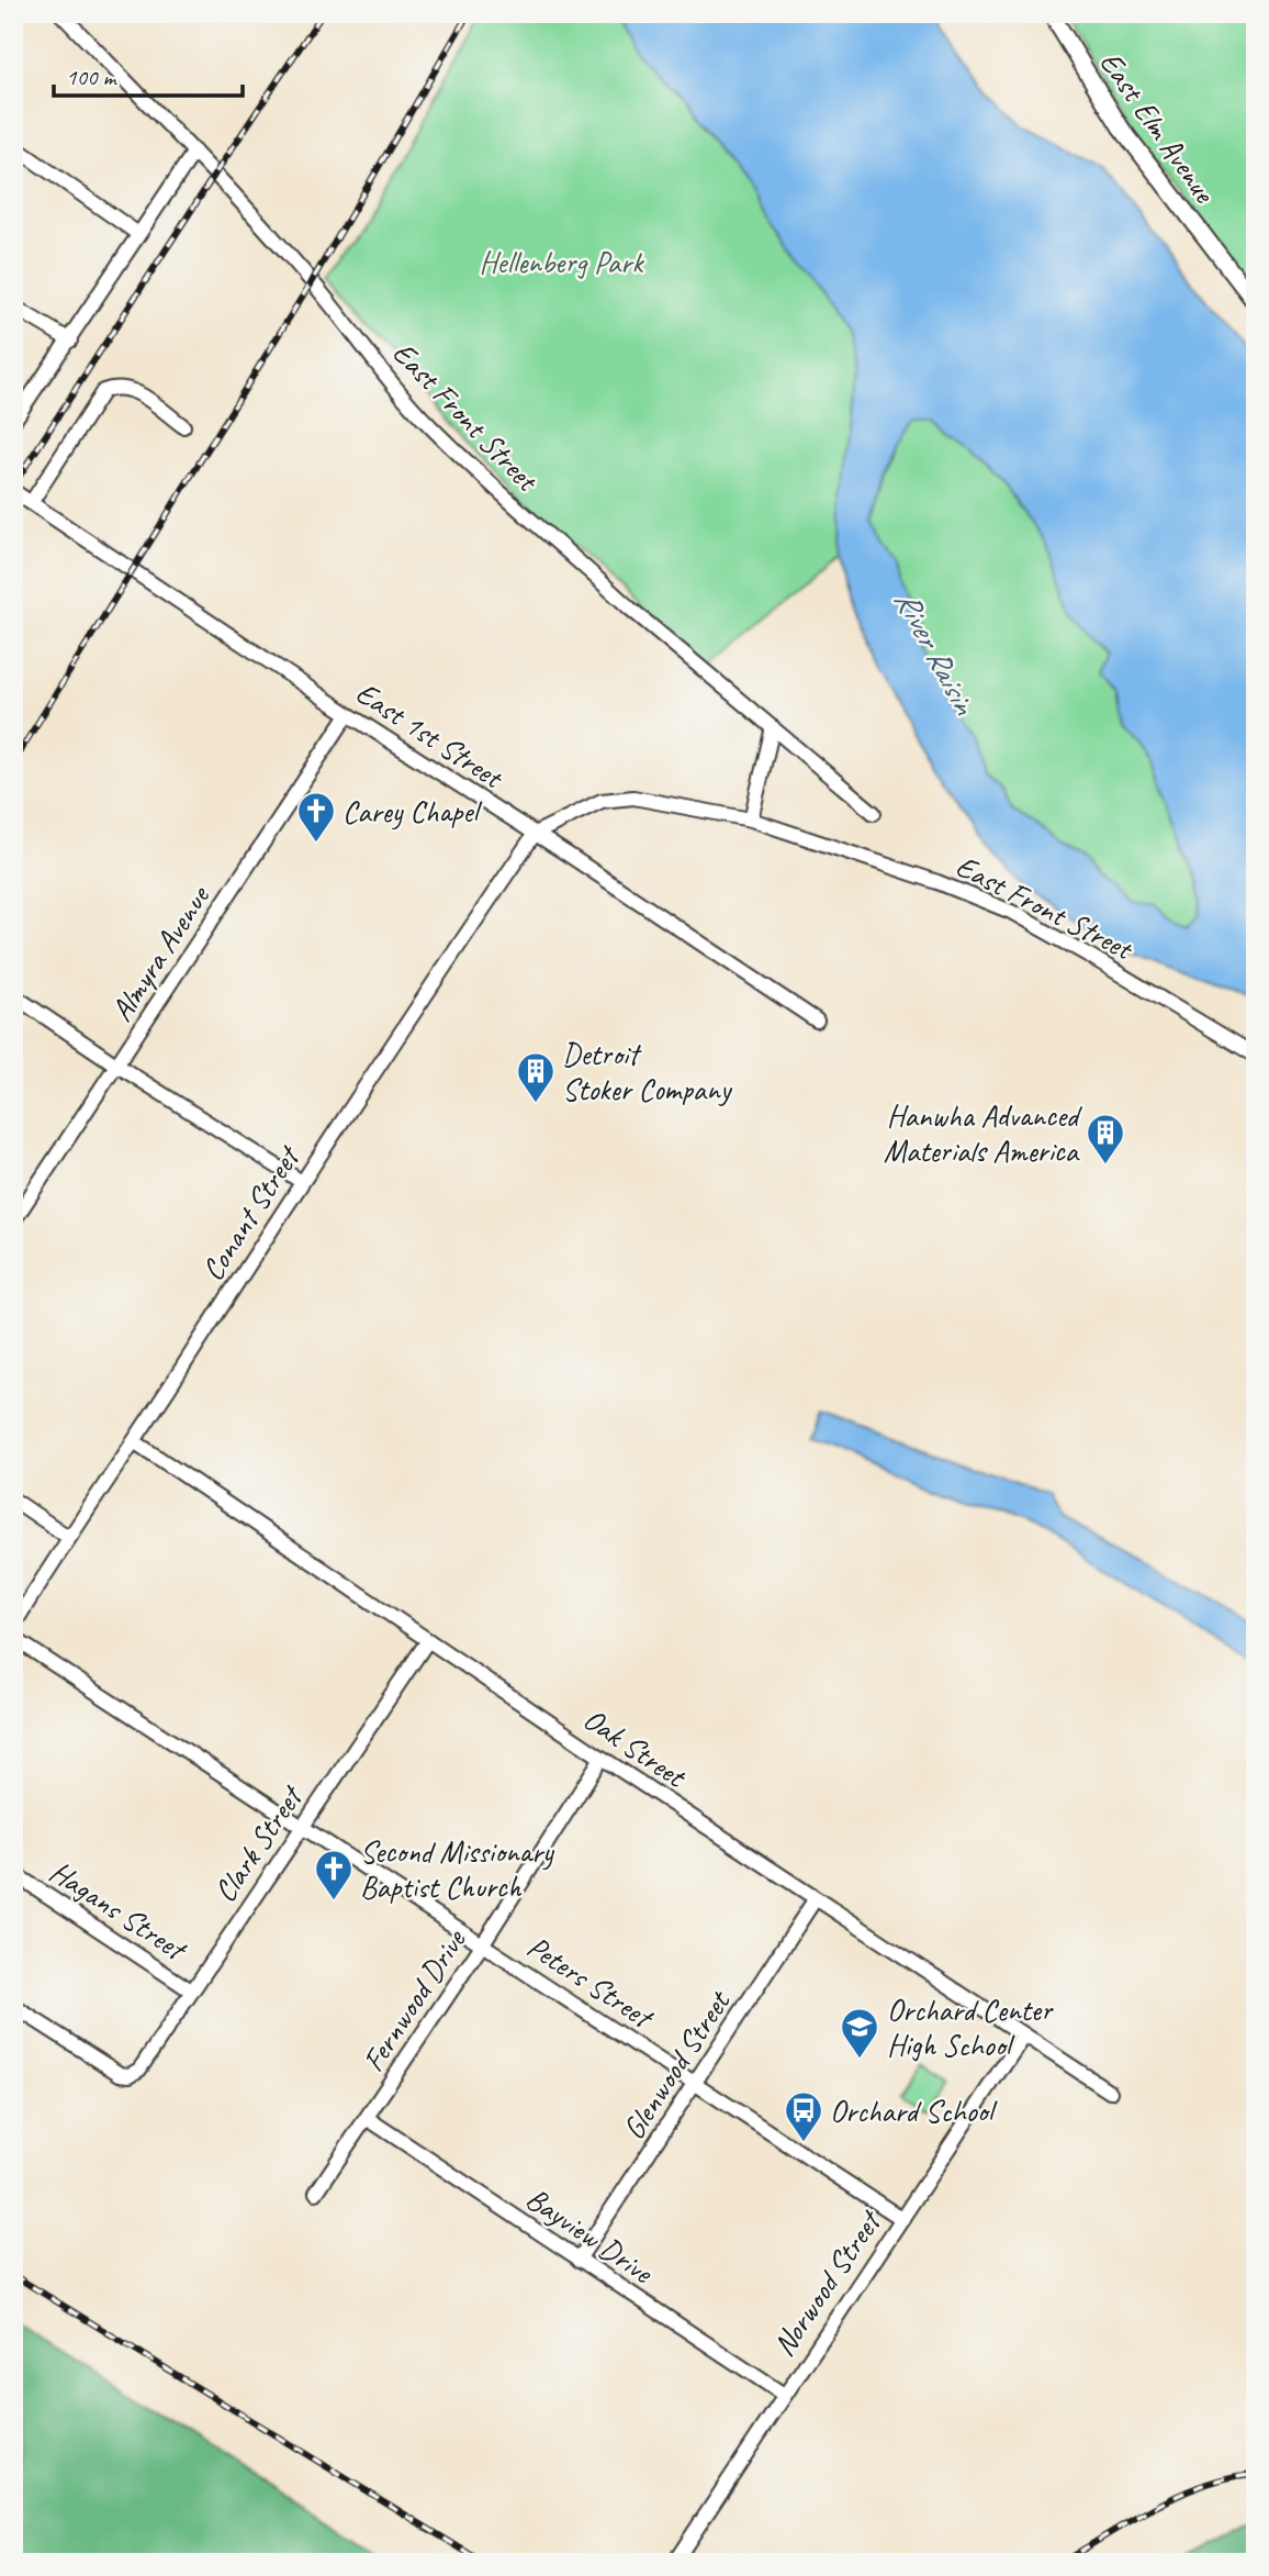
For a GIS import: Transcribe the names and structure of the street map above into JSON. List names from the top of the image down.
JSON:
{
  "streets": {
    "main road": ["East Elm Avenue"],
    "street": [
      "East Front Street",
      "East 1st Street",
      "Almyra Avenue",
      "Conant Street",
      "Oak Street",
      "Clark Street",
      "Hagans Street",
      "Peters Street",
      "Fernwood Drive",
      "Glenwood Street",
      "Bayview Drive",
      "Norwood Street"
    ]
  },
  "crossings": [
    ["East Front Street", "East 1st Street"],
    ["East Front Street", "Conant Street"],
    ["East 1st Street", "Almyra Avenue"],
    ["East 1st Street", "Conant Street"],
    ["Conant Street", "Oak Street"],
    ["Oak Street", "Clark Street"],
    ["Oak Street", "Fernwood Drive"],
    ["Oak Street", "Glenwood Street"],
    ["Oak Street", "Norwood Street"],
    ["Clark Street", "Hagans Street"],
    ["Clark Street", "Peters Street"],
    ["Peters Street", "Fernwood Drive"],
    ["Peters Street", "Glenwood Street"],
    ["Peters Street", "Norwood Street"],
    ["Fernwood Drive", "Bayview Drive"],
    ["Glenwood Street", "Bayview Drive"],
    ["Bayview Drive", "Norwood Street"]
  ],
  "water": ["River Raisin"],
  "parks": ["Hellenberg Park"],
  "places": {
    "church": ["Carey Chapel", "Second Missionary Baptist Church"],
    "building": ["Detroit Stoker Company", "Hanwha Advanced Materials America"],
    "school or university": ["Orchard Center High School"],
    "bus stop": ["Orchard School"]
  },
  "scale_bar": "100 m"
}
